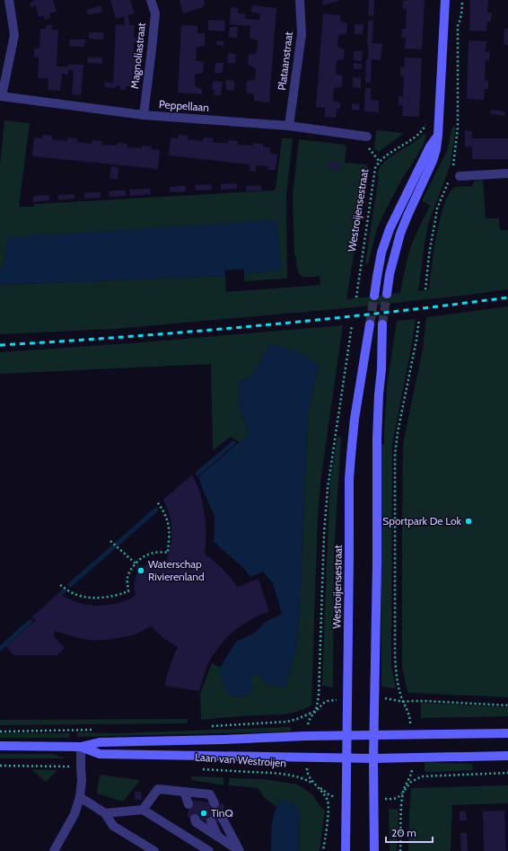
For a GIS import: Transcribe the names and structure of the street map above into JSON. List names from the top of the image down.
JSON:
{
  "streets": {
    "main road": ["Westroijensestraat", "Laan van Westroijen"],
    "street": ["Magnoliastraat", "Plataanstraat", "Peppellaan"]
  },
  "crossings": [
    ["Magnoliastraat", "Peppellaan"],
    ["Plataanstraat", "Peppellaan"],
    ["Westroijensestraat", "Laan van Westroijen"]
  ],
  "places": ["Sportpark De Lok", "Waterschap Rivierenland", "TinQ"],
  "scale_bar": "20 m"
}
